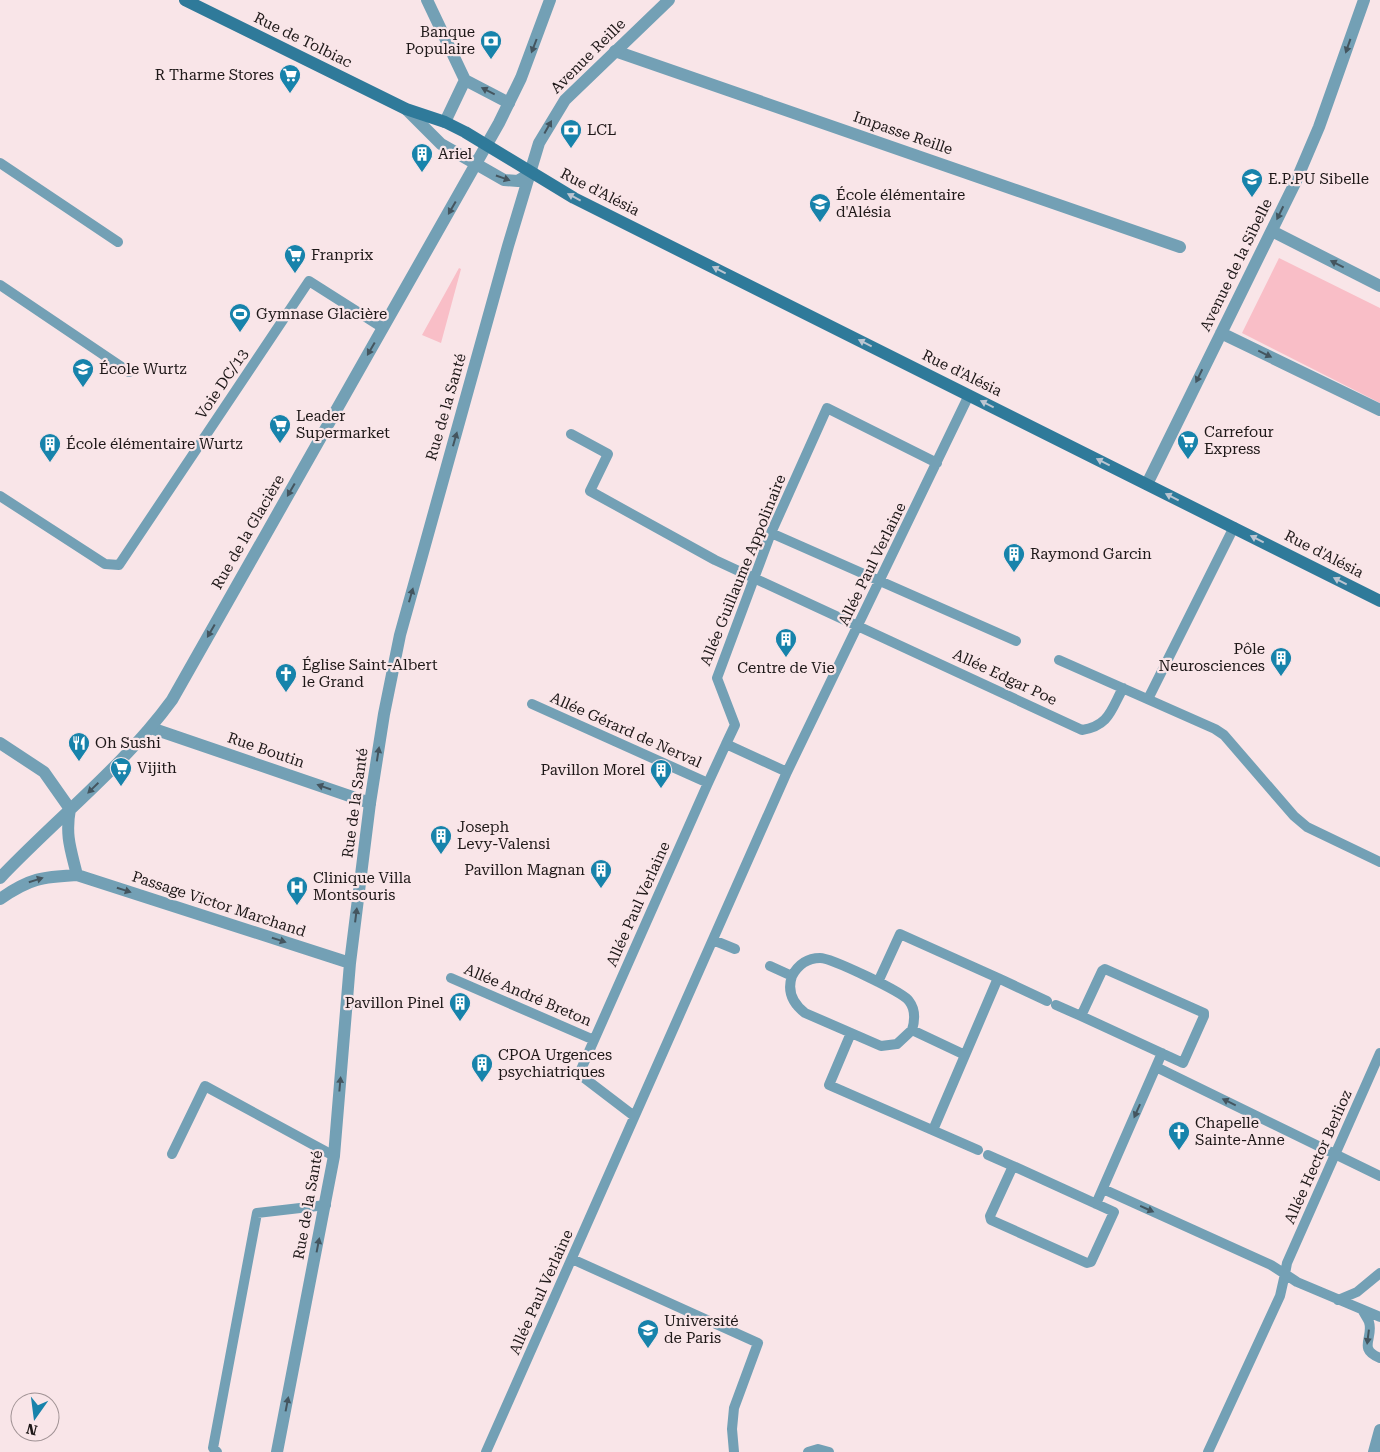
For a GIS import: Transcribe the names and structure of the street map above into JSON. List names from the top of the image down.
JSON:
{
  "streets": {
    "main road": ["Rue de Tolbiac", "Rue d'Alésia"],
    "street": [
      "Avenue Reille",
      "Impasse Reille",
      "Avenue de la Sibelle",
      "Rue de la Santé",
      "Rue de la Glacière",
      "Rue Boutin",
      "Passage Victor Marchand"
    ],
    "lane": [
      "Voie DC/13",
      "Allée Paul Verlaine",
      "Allée Guillaume Appolinaire",
      "Allée Edgar Poe",
      "Allée Gérard de Nerval",
      "Allée André Breton",
      "Allée Hector Berlioz"
    ]
  },
  "crossings": [
    ["Rue de Tolbiac", "Rue d'Alésia"],
    ["Rue de Tolbiac", "Rue de la Glacière"],
    ["Avenue Reille", "Impasse Reille"],
    ["Avenue Reille", "Rue d'Alésia"],
    ["Avenue Reille", "Rue de la Santé"],
    ["Rue d'Alésia", "Avenue de la Sibelle"],
    ["Rue d'Alésia", "Rue de la Santé"],
    ["Rue d'Alésia", "Rue de la Glacière"],
    ["Rue d'Alésia", "Allée Paul Verlaine"],
    ["Voie DC/13", "Rue de la Glacière"],
    ["Rue de la Santé", "Rue Boutin"],
    ["Rue de la Santé", "Passage Victor Marchand"],
    ["Rue de la Glacière", "Rue Boutin"],
    ["Allée Paul Verlaine", "Allée Guillaume Appolinaire"],
    ["Allée Paul Verlaine", "Allée Edgar Poe"],
    ["Allée Paul Verlaine", "Allée Gérard de Nerval"],
    ["Allée Paul Verlaine", "Allée André Breton"],
    ["Allée Guillaume Appolinaire", "Allée Edgar Poe"]
  ],
  "one_way": [
    "Rue d'Alésia",
    "Avenue de la Sibelle",
    "Rue de la Santé",
    "Rue de la Glacière",
    "Rue Boutin",
    "Passage Victor Marchand"
  ],
  "places": {
    "bank": ["Banque Populaire", "LCL"],
    "supermarket": [
      "R Tharme Stores",
      "Franprix",
      "Leader Supermarket",
      "Carrefour Express",
      "Vijith"
    ],
    "building": [
      "Ariel",
      "École élémentaire Wurtz",
      "Raymond Garcin",
      "Centre de Vie",
      "Pôle Neurosciences",
      "Pavillon Morel",
      "Joseph Levy-Valensi",
      "Pavillon Magnan",
      "Pavillon Pinel",
      "CPOA Urgences psychiatriques"
    ],
    "school or university": [
      "E.P.PU Sibelle",
      "École élémentaire d'Alésia",
      "École Wurtz",
      "Université de Paris"
    ],
    "sports": ["Gymnase Glacière"],
    "church": ["Église Saint-Albert le Grand", "Chapelle Sainte-Anne"],
    "restaurant": ["Oh Sushi"],
    "hospital": ["Clinique Villa Montsouris"]
  },
  "north": "bottom"
}
